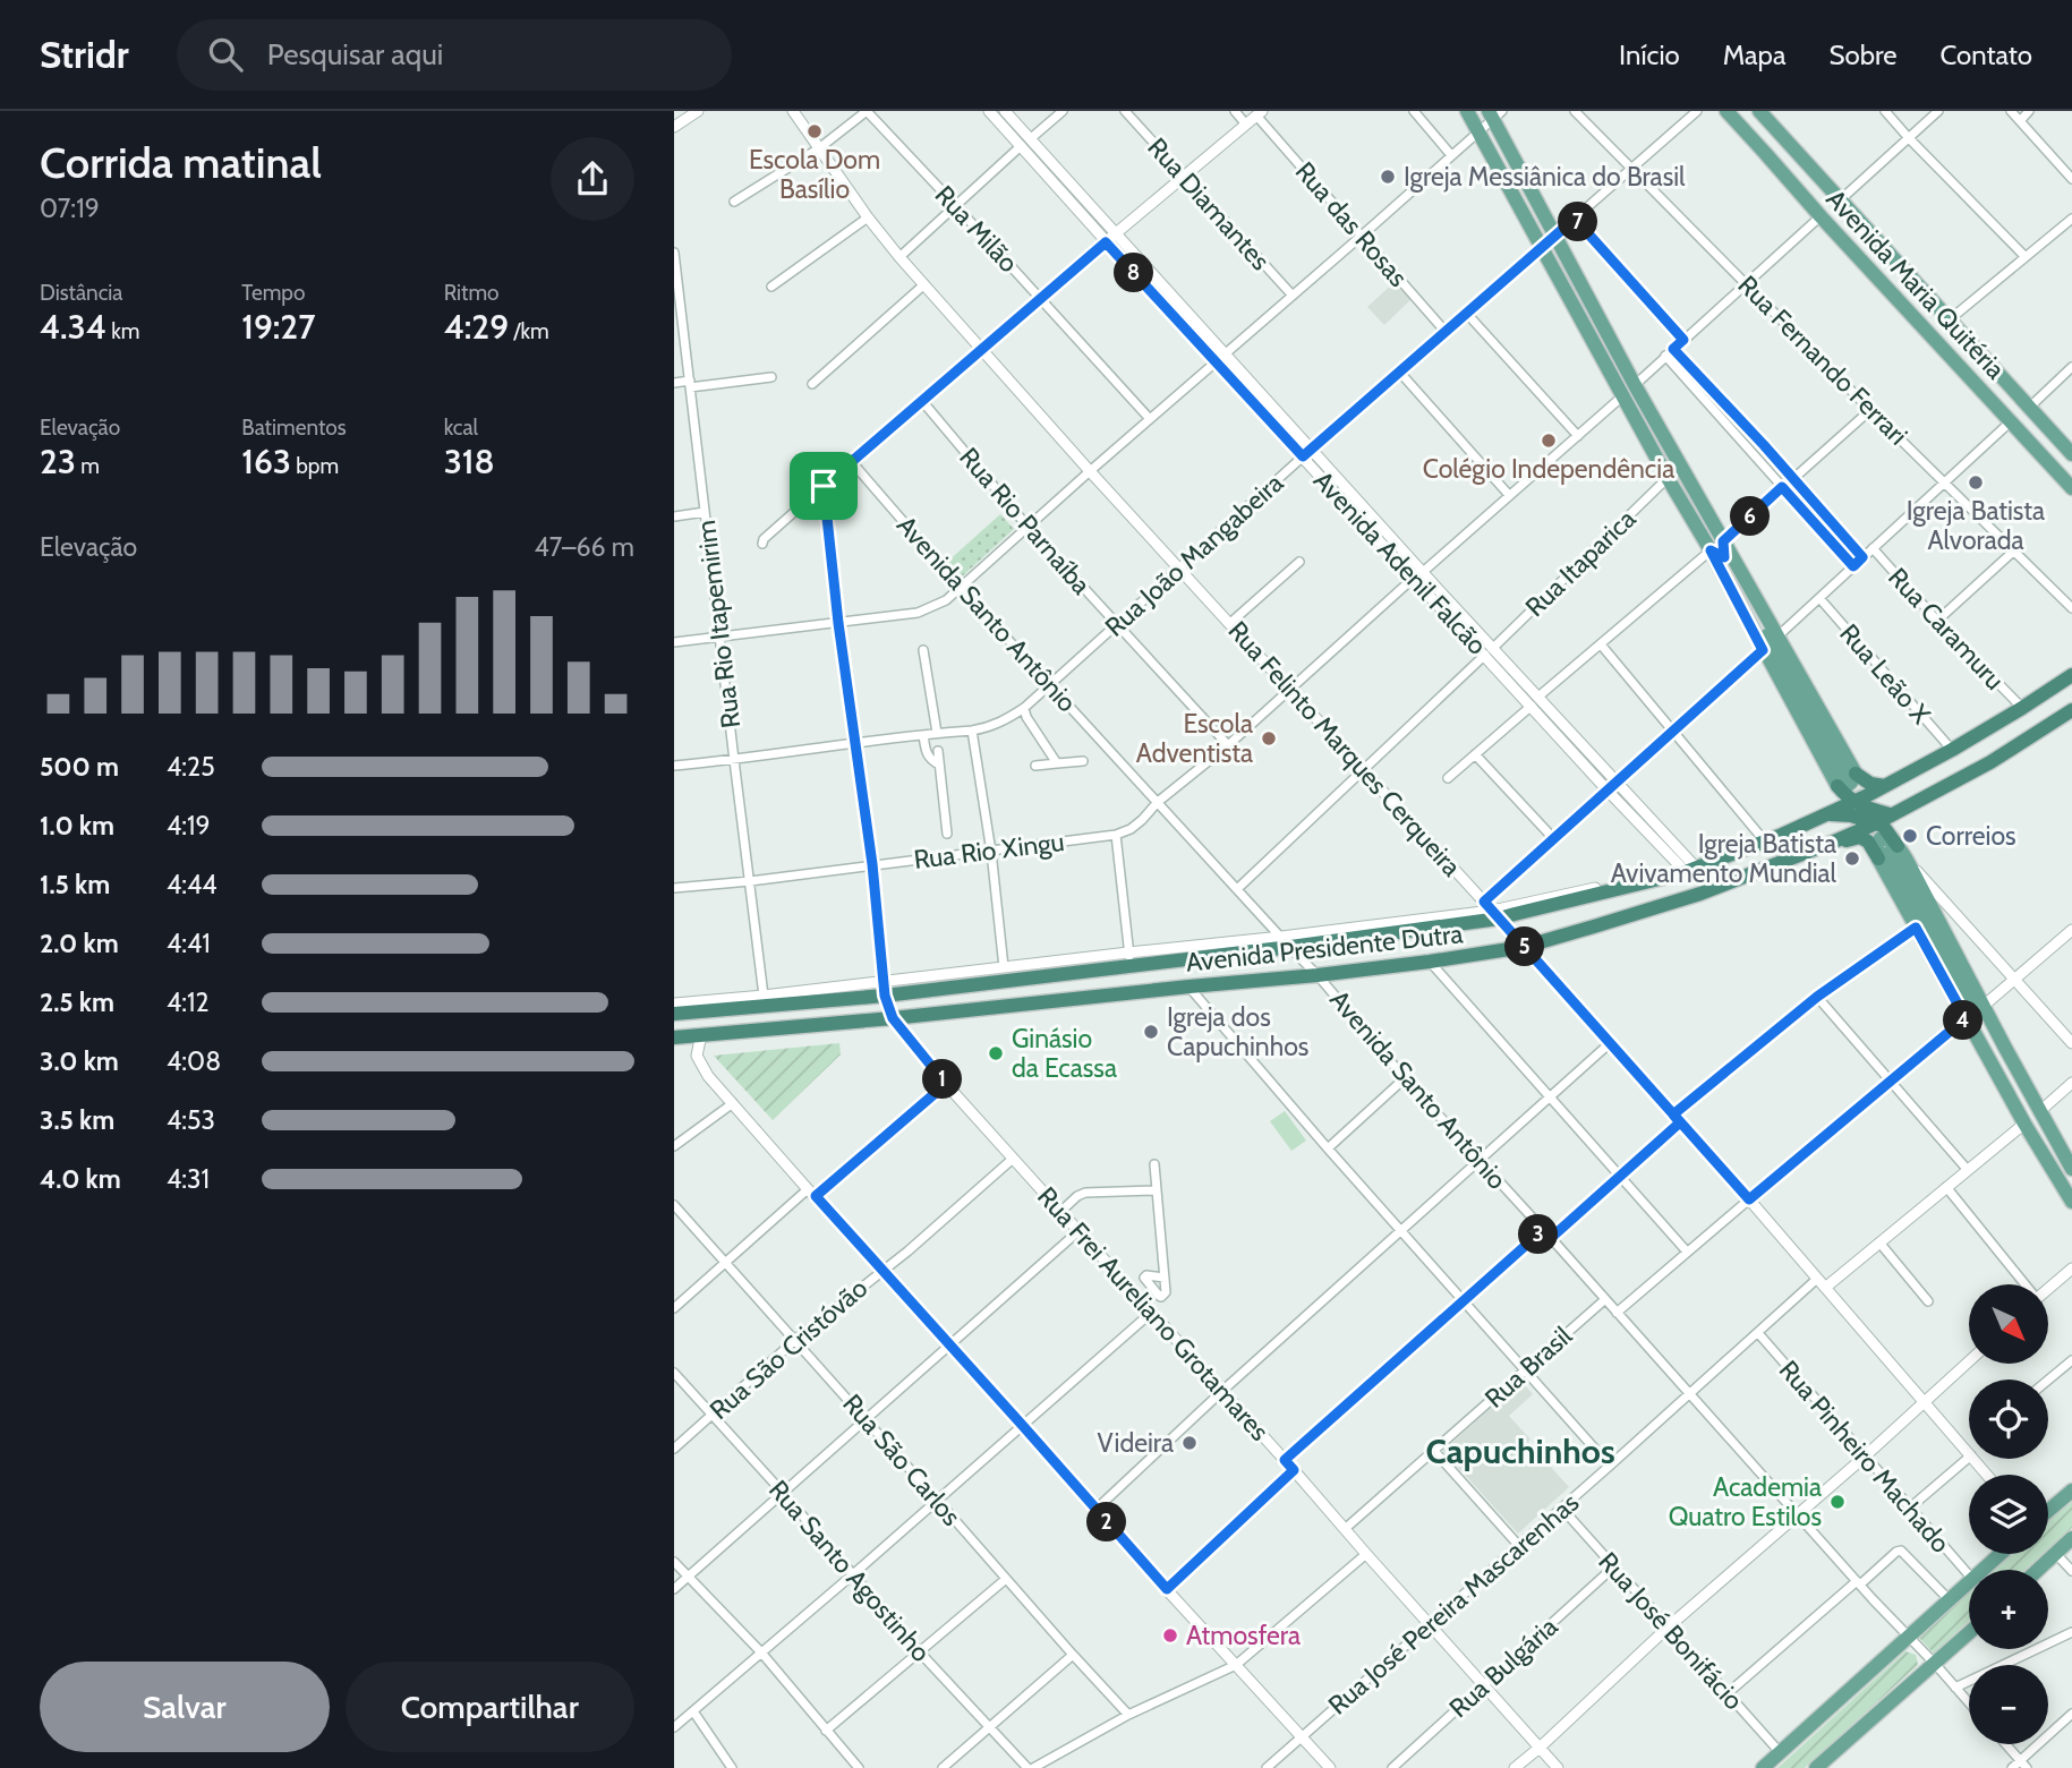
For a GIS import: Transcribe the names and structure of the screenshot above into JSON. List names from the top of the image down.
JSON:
{
  "streets": {
    "highway": ["Avenida Presidente Dutra"],
    "main road": ["Avenida Maria Quitéria"],
    "street": [
      "Rua Diamantes",
      "Rua das Rosas",
      "Rua Milão",
      "Rua Fernando Ferrari",
      "Rua Rio Parnaíba",
      "Rua João Mangabeira",
      "Avenida Adenil Falcão",
      "Rua Itaparica",
      "Avenida Santo Antônio",
      "Rua Rio Itapemirim",
      "Rua Caramuru",
      "Rua Leão X",
      "Rua Felinto Marques Cerqueira",
      "Rua Rio Xingu",
      "Rua Frei Aureliano Grotamares",
      "Rua São Cristóvão",
      "Rua Brasil",
      "Rua Pinheiro Machado",
      "Rua São Carlos",
      "Rua Santo Agostinho",
      "Rua José Pereira Mascarenhas",
      "Rua José Bonifácio",
      "Rua Bulgária"
    ]
  },
  "crossings": [
    ["Rua das Rosas", "Rua João Mangabeira"],
    ["Rua Fernando Ferrari", "Rua João Mangabeira"],
    ["Rua Rio Parnaíba", "Rua João Mangabeira"],
    ["Rua João Mangabeira", "Avenida Adenil Falcão"],
    ["Rua João Mangabeira", "Avenida Santo Antônio"],
    ["Rua João Mangabeira", "Rua Rio Itapemirim"],
    ["Rua João Mangabeira", "Rua Felinto Marques Cerqueira"],
    ["Rua João Mangabeira", "Rua Frei Aureliano Grotamares"],
    ["Avenida Adenil Falcão", "Rua Itaparica"],
    ["Avenida Adenil Falcão", "Avenida Presidente Dutra"],
    ["Rua Itaparica", "Avenida Santo Antônio"],
    ["Rua Itaparica", "Rua Felinto Marques Cerqueira"],
    ["Avenida Santo Antônio", "Avenida Presidente Dutra"],
    ["Avenida Santo Antônio", "Rua Brasil"],
    ["Avenida Santo Antônio", "Rua José Pereira Mascarenhas"],
    ["Rua Rio Itapemirim", "Rua Rio Xingu"],
    ["Rua Rio Itapemirim", "Avenida Presidente Dutra"],
    ["Rua Caramuru", "Avenida Presidente Dutra"],
    ["Rua Leão X", "Avenida Presidente Dutra"],
    ["Rua Felinto Marques Cerqueira", "Avenida Presidente Dutra"],
    ["Rua Felinto Marques Cerqueira", "Rua José Pereira Mascarenhas"],
    ["Rua Rio Xingu", "Rua Frei Aureliano Grotamares"],
    ["Avenida Presidente Dutra", "Rua Frei Aureliano Grotamares"],
    ["Rua Frei Aureliano Grotamares", "Rua São Cristóvão"],
    ["Rua Frei Aureliano Grotamares", "Rua Brasil"],
    ["Rua Frei Aureliano Grotamares", "Rua José Pereira Mascarenhas"],
    ["Rua Frei Aureliano Grotamares", "Rua Bulgária"],
    ["Rua São Cristóvão", "Rua São Carlos"],
    ["Rua São Cristóvão", "Rua Santo Agostinho"],
    ["Rua Pinheiro Machado", "Rua José Pereira Mascarenhas"],
    ["Rua José Pereira Mascarenhas", "Rua José Bonifácio"],
    ["Rua José Bonifácio", "Rua Bulgária"]
  ],
  "districts": ["Capuchinhos"],
  "places": [
    "Escola Dom Basílio",
    "Igreja Messiânica do Brasil",
    "Colégio Independência",
    "Igreja Batista Alvorada",
    "Escola Adventista",
    "Correios",
    "Igreja Batista Avivamento Mundial",
    "Igreja dos Capuchinhos",
    "Ginásio da Ecassa",
    "Videira",
    "Academia Quatro Estilos",
    "Atmosfera"
  ],
  "north": "bottom right",
  "page": {
    "header": "Stridr",
    "search": "Pesquisar aqui",
    "nav": [
      "Início",
      "Mapa",
      "Sobre",
      "Contato"
    ],
    "heading": ["Corrida matinal", "07:19"],
    "pins": [
      "7",
      "8",
      "6",
      "5",
      "4",
      "1",
      "3",
      "2"
    ],
    "stats": [
      ["Distância", "4.34 km"],
      ["Tempo", "19:27"],
      ["Ritmo", "4:29 /km"],
      ["Elevação", "23 m"],
      ["Batimentos", "163 bpm"],
      ["kcal", "318"]
    ],
    "chart": ["Elevação", "47–66 m"],
    "list": [
      {
        "name": "500 m",
        "note": "4:25"
      },
      {
        "name": "1.0 km",
        "note": "4:19"
      },
      {
        "name": "1.5 km",
        "note": "4:44"
      },
      {
        "name": "2.0 km",
        "note": "4:41"
      },
      {
        "name": "2.5 km",
        "note": "4:12"
      },
      {
        "name": "3.0 km",
        "note": "4:08"
      },
      {
        "name": "3.5 km",
        "note": "4:53"
      },
      {
        "name": "4.0 km",
        "note": "4:31"
      }
    ],
    "map_buttons": ["+", "−"],
    "buttons": ["Salvar", "Compartilhar"]
  }
}
